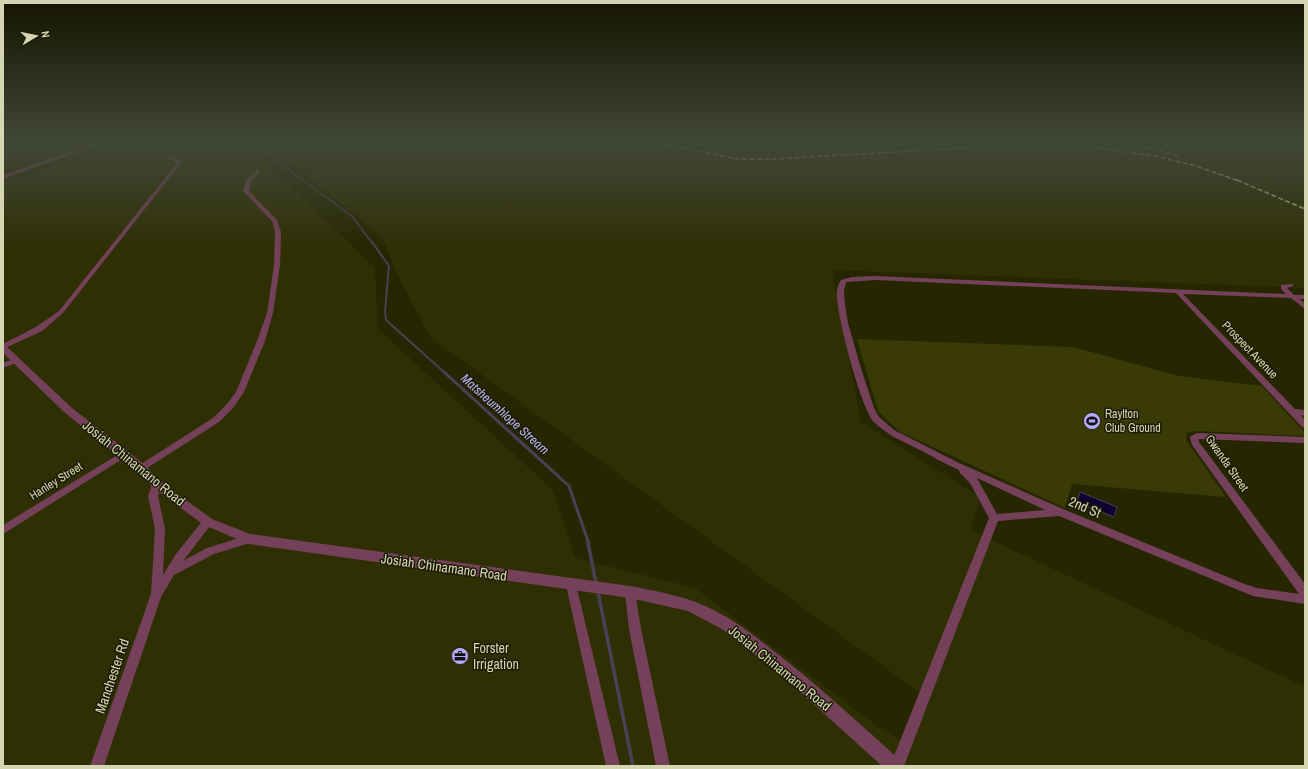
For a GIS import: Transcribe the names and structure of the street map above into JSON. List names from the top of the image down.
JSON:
{
  "streets": {
    "street": [
      "Prospect Avenue",
      "Josiah Chinamano Road",
      "Gwanda Street",
      "Hanley Street",
      "2nd St",
      "Manchester Rd"
    ]
  },
  "crossings": [
    ["Prospect Avenue", "2nd St"],
    ["Josiah Chinamano Road", "Hanley Street"]
  ],
  "water": ["Matsheumhlope Stream"],
  "places": {
    "sports": ["Raylton Club Ground"],
    "office": ["Forster Irrigation"]
  },
  "north": "right"
}
